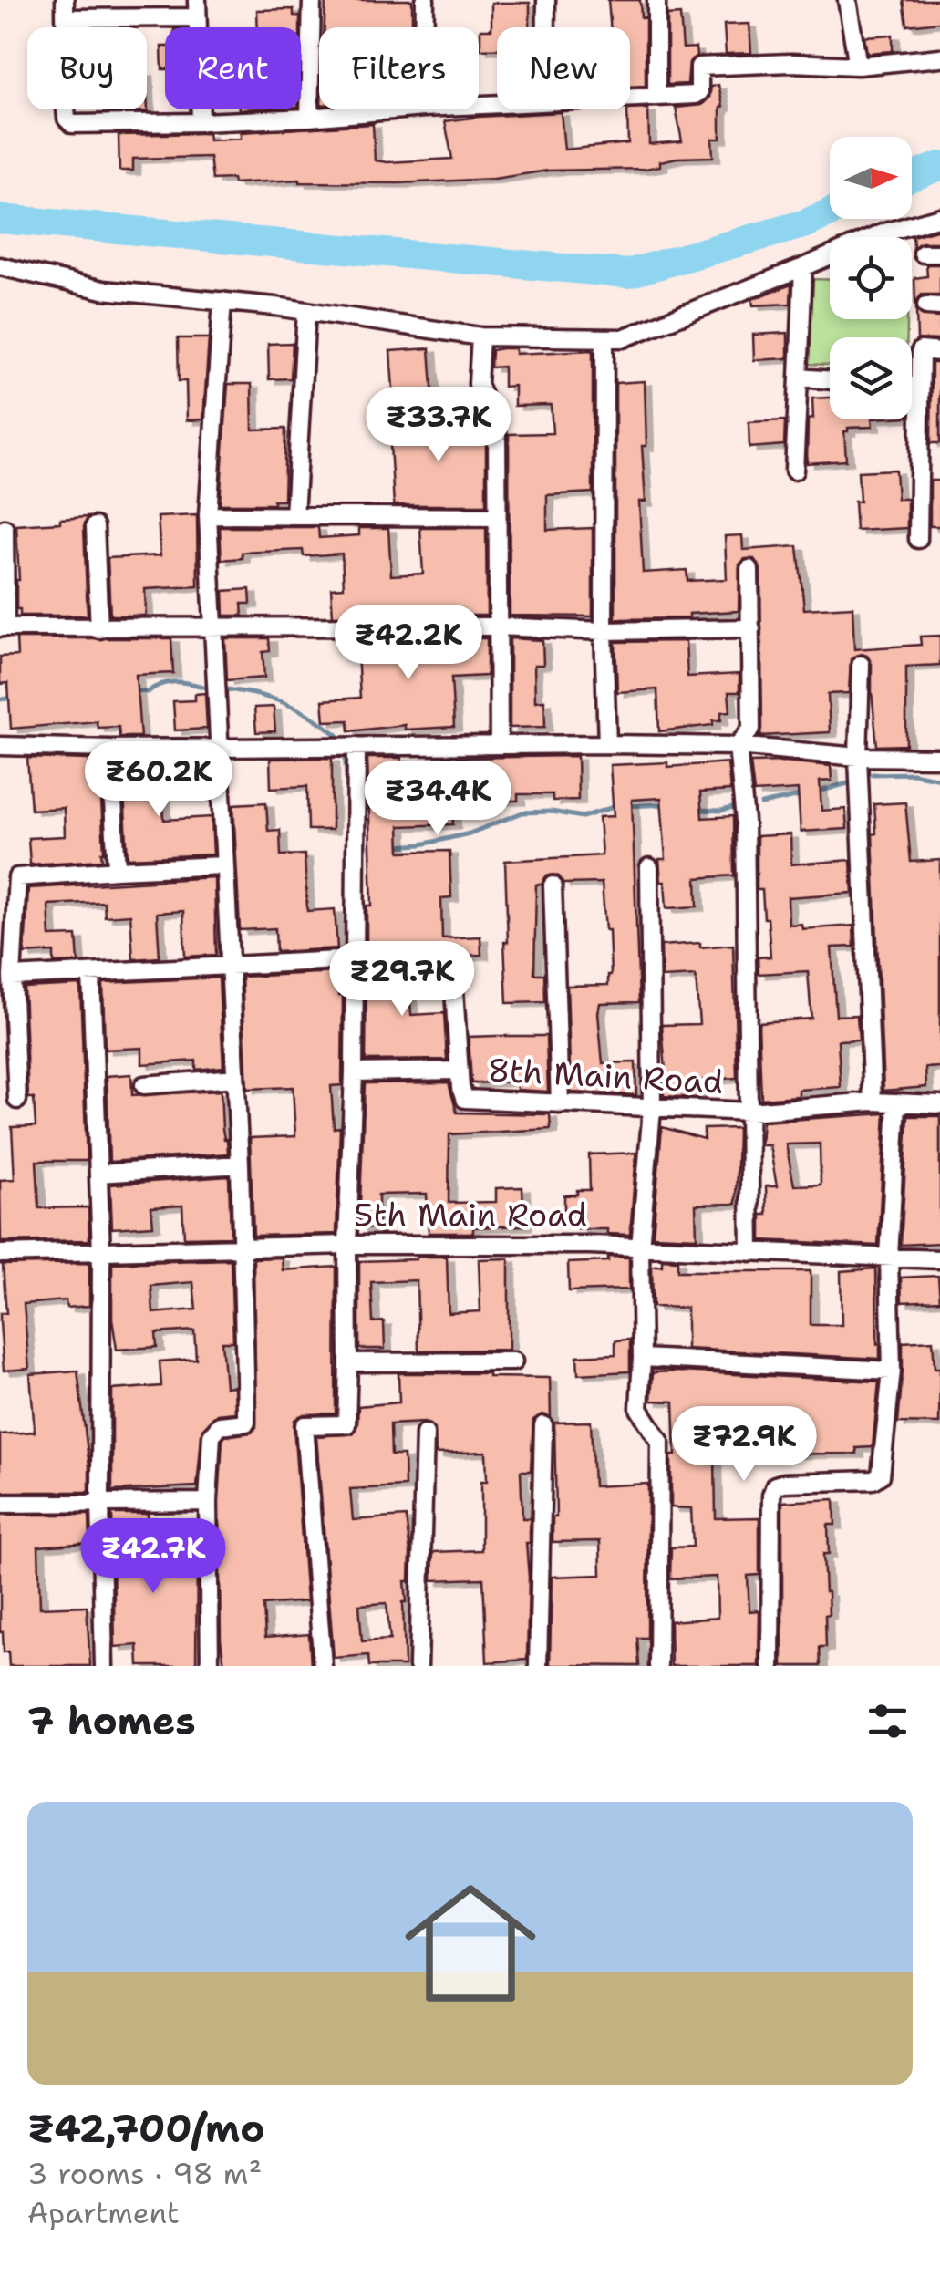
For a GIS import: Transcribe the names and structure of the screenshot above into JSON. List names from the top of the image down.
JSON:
{
  "streets": {
    "street": ["8th Main Road", "5th Main Road"]
  },
  "north": "right",
  "page": {
    "chip": [
      "Buy",
      "Rent",
      "Filters",
      "New"
    ],
    "price": [
      "₹33.7K",
      "₹42.2K",
      "₹60.2K",
      "₹34.4K",
      "₹29.7K",
      "₹72.9K",
      "₹42.7K"
    ],
    "heading": "7 homes",
    "list": [
      {
        "name": "₹42,700/mo",
        "note": "3 rooms · 98 m² · Apartment"
      }
    ]
  }
}
